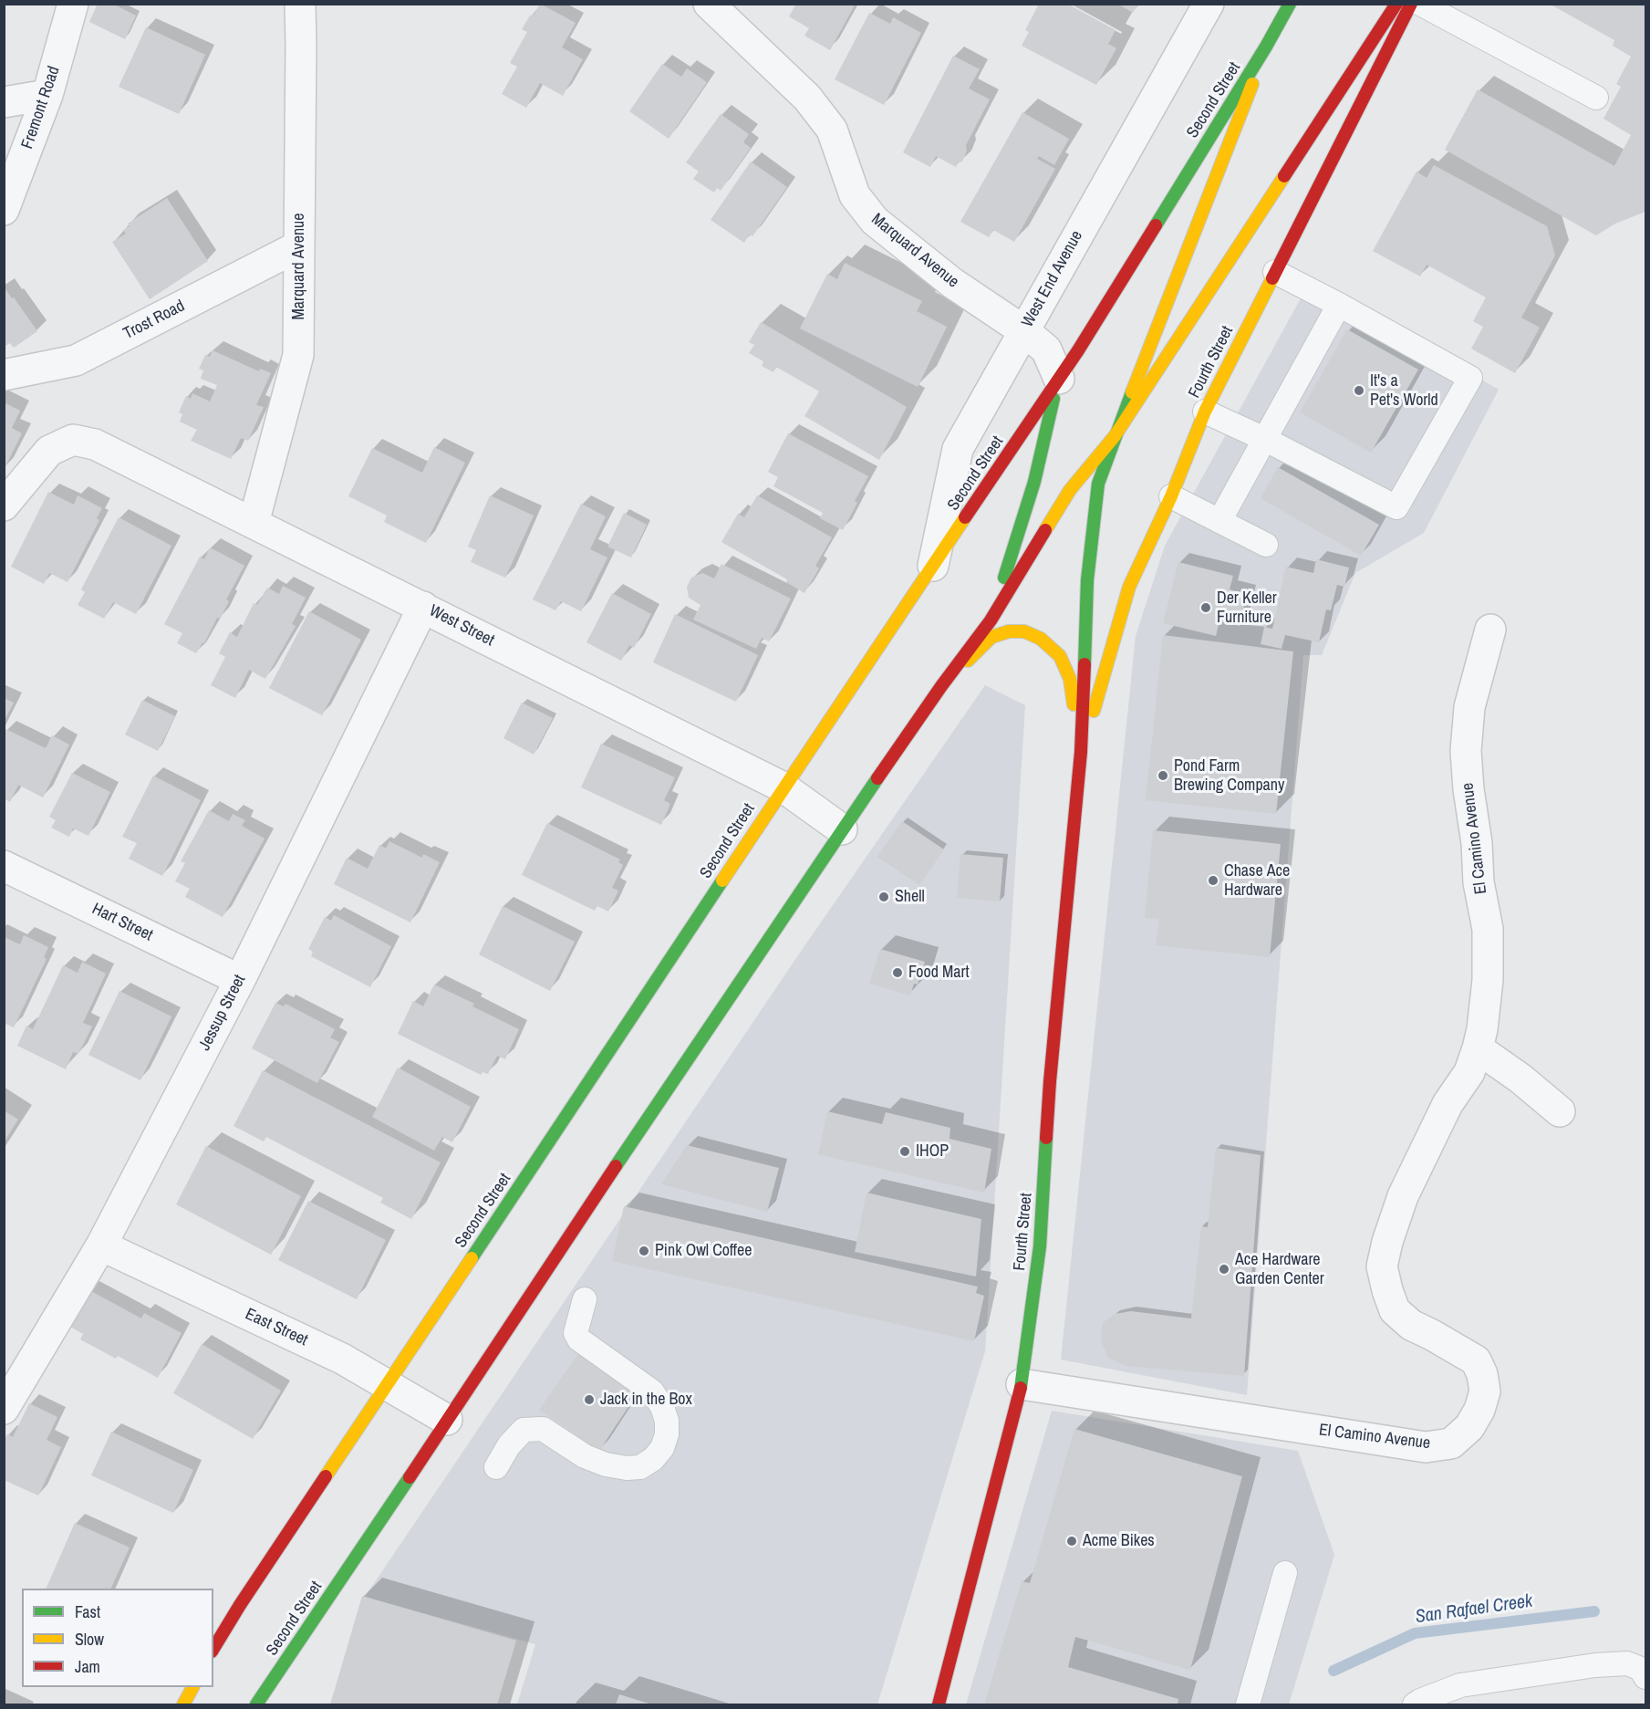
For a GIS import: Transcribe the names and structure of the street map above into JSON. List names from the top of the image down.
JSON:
{
  "streets": {
    "main road": ["Second Street", "Fourth Street"],
    "street": [
      "Fremont Road",
      "Marquard Avenue",
      "West End Avenue",
      "Trost Road",
      "West Street",
      "El Camino Avenue",
      "Hart Street",
      "Jessup Street",
      "East Street"
    ]
  },
  "crossings": [
    ["Second Street", "Marquard Avenue"],
    ["Second Street", "West End Avenue"],
    ["Second Street", "Fourth Street"],
    ["Second Street", "West Street"],
    ["Second Street", "East Street"],
    ["Marquard Avenue", "West End Avenue"],
    ["Marquard Avenue", "Trost Road"],
    ["Marquard Avenue", "West Street"],
    ["Fourth Street", "El Camino Avenue"],
    ["West Street", "Jessup Street"],
    ["Hart Street", "Jessup Street"],
    ["Jessup Street", "East Street"]
  ],
  "water": ["San Rafael Creek"],
  "places": [
    "It's a Pet's World",
    "Der Keller Furniture",
    "Pond Farm Brewing Company",
    "Chase Ace Hardware",
    "Shell",
    "Food Mart",
    "IHOP",
    "Pink Owl Coffee",
    "Ace Hardware Garden Center",
    "Jack in the Box",
    "Acme Bikes"
  ],
  "legend": ["Fast", "Slow", "Jam"]
}
